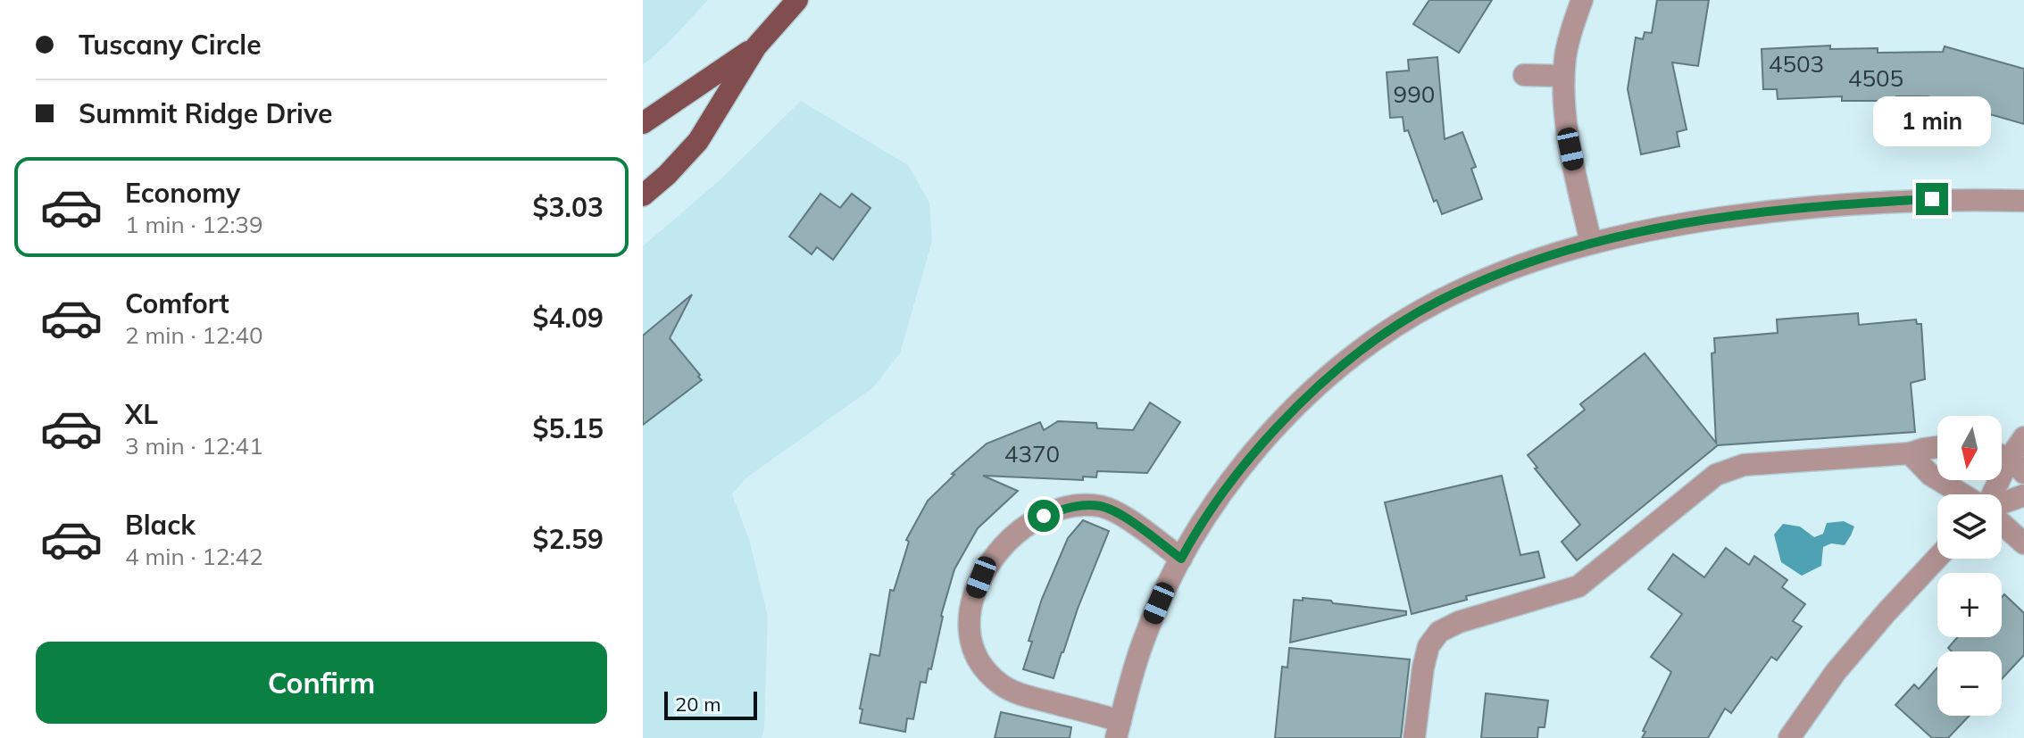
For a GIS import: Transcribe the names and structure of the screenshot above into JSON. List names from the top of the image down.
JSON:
{
  "house_numbers": [
    "4503",
    "4505",
    "990",
    "4370"
  ],
  "scale_bar": "20 m",
  "north": "bottom",
  "page": {
    "banner": ["Tuscany Circle", "Summit Ridge Drive"],
    "bubble": "1 min",
    "list": [
      {
        "name": "Economy",
        "note": "1 min · 12:39",
        "value": "$3.03"
      },
      {
        "name": "Comfort",
        "note": "2 min · 12:40",
        "value": "$4.09"
      },
      {
        "name": "XL",
        "note": "3 min · 12:41",
        "value": "$5.15"
      },
      {
        "name": "Black",
        "note": "4 min · 12:42",
        "value": "$2.59"
      }
    ],
    "map_buttons": ["+", "−"],
    "buttons": "Confirm",
    "scale": "20 m"
  }
}
